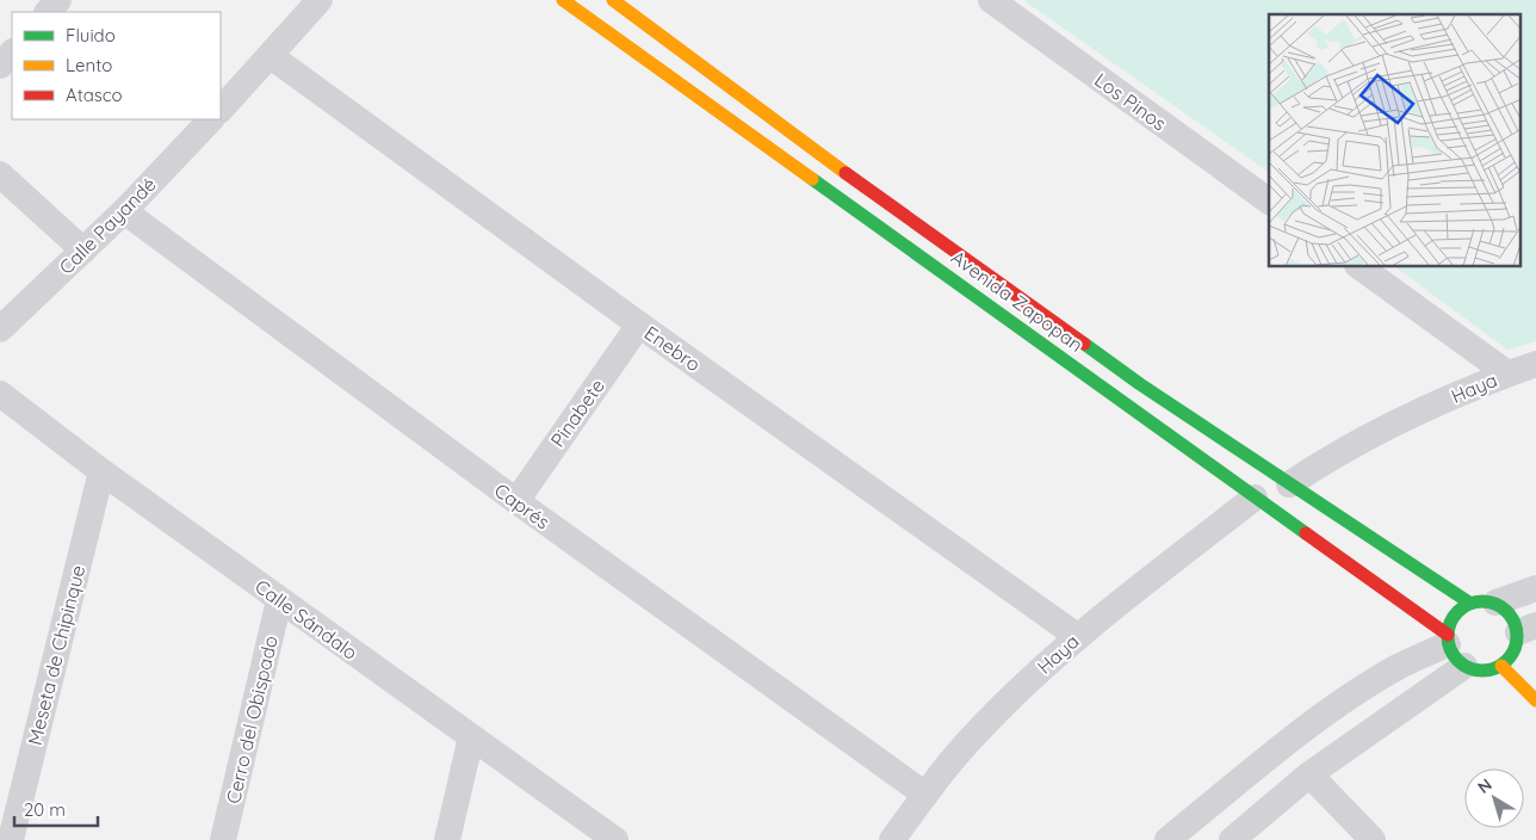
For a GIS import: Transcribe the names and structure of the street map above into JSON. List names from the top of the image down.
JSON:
{
  "streets": {
    "street": [
      "Los Pinos",
      "Calle Payandé",
      "Avenida Zapopan",
      "Enebro",
      "Haya",
      "Pinabete",
      "Caprés",
      "Calle Sándalo",
      "Meseta de Chipinque",
      "Cerro del Obispado"
    ]
  },
  "crossings": [
    ["Calle Payandé", "Caprés"],
    ["Avenida Zapopan", "Haya"],
    ["Enebro", "Haya"],
    ["Enebro", "Pinabete"],
    ["Haya", "Caprés"],
    ["Pinabete", "Caprés"],
    ["Calle Sándalo", "Meseta de Chipinque"],
    ["Calle Sándalo", "Cerro del Obispado"]
  ],
  "legend": ["Fluido", "Lento", "Atasco"],
  "scale_bar": "20 m",
  "north": "top left"
}
